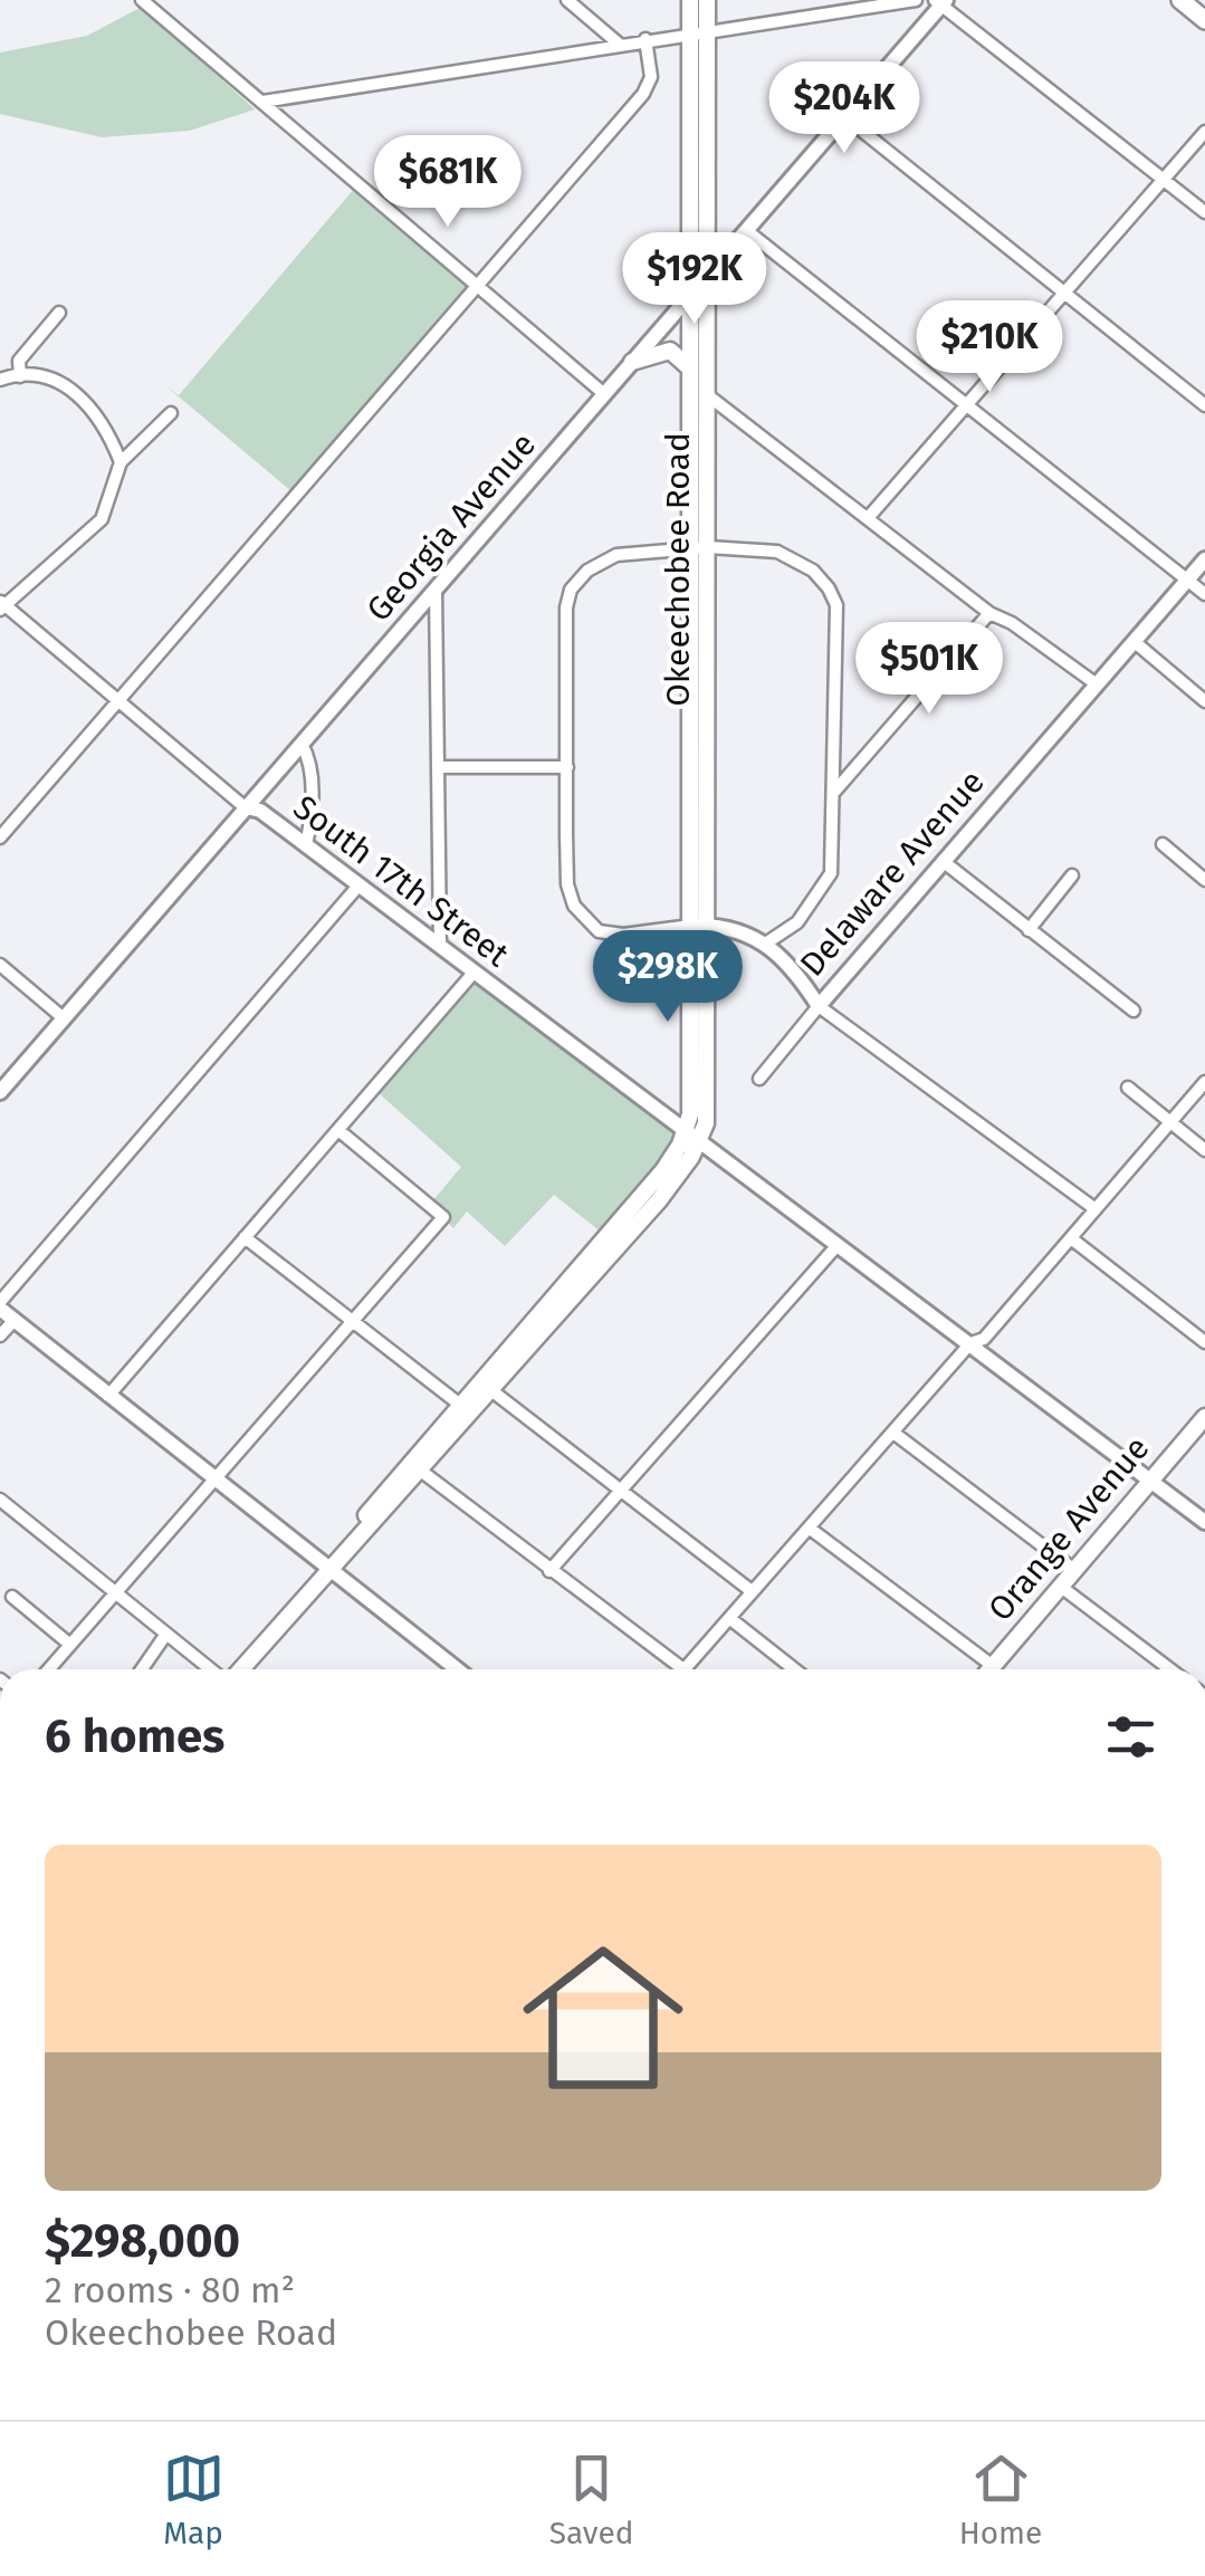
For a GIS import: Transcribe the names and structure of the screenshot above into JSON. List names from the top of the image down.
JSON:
{
  "streets": {
    "main road": ["Okeechobee Road", "Orange Avenue"],
    "street": ["Georgia Avenue", "Delaware Avenue", "South 17th Street"]
  },
  "crossings": [
    ["Georgia Avenue", "Okeechobee Road"],
    ["Georgia Avenue", "South 17th Street"],
    ["Okeechobee Road", "South 17th Street"],
    ["South 17th Street", "Orange Avenue"]
  ],
  "page": {
    "price": [
      "$204K",
      "$681K",
      "$192K",
      "$210K",
      "$501K",
      "$298K"
    ],
    "heading": "6 homes",
    "list": [
      {
        "name": "$298,000",
        "note": "2 rooms · 80 m² · Okeechobee Road"
      }
    ],
    "tabs": ["Map", "Saved", "Home"]
  }
}
